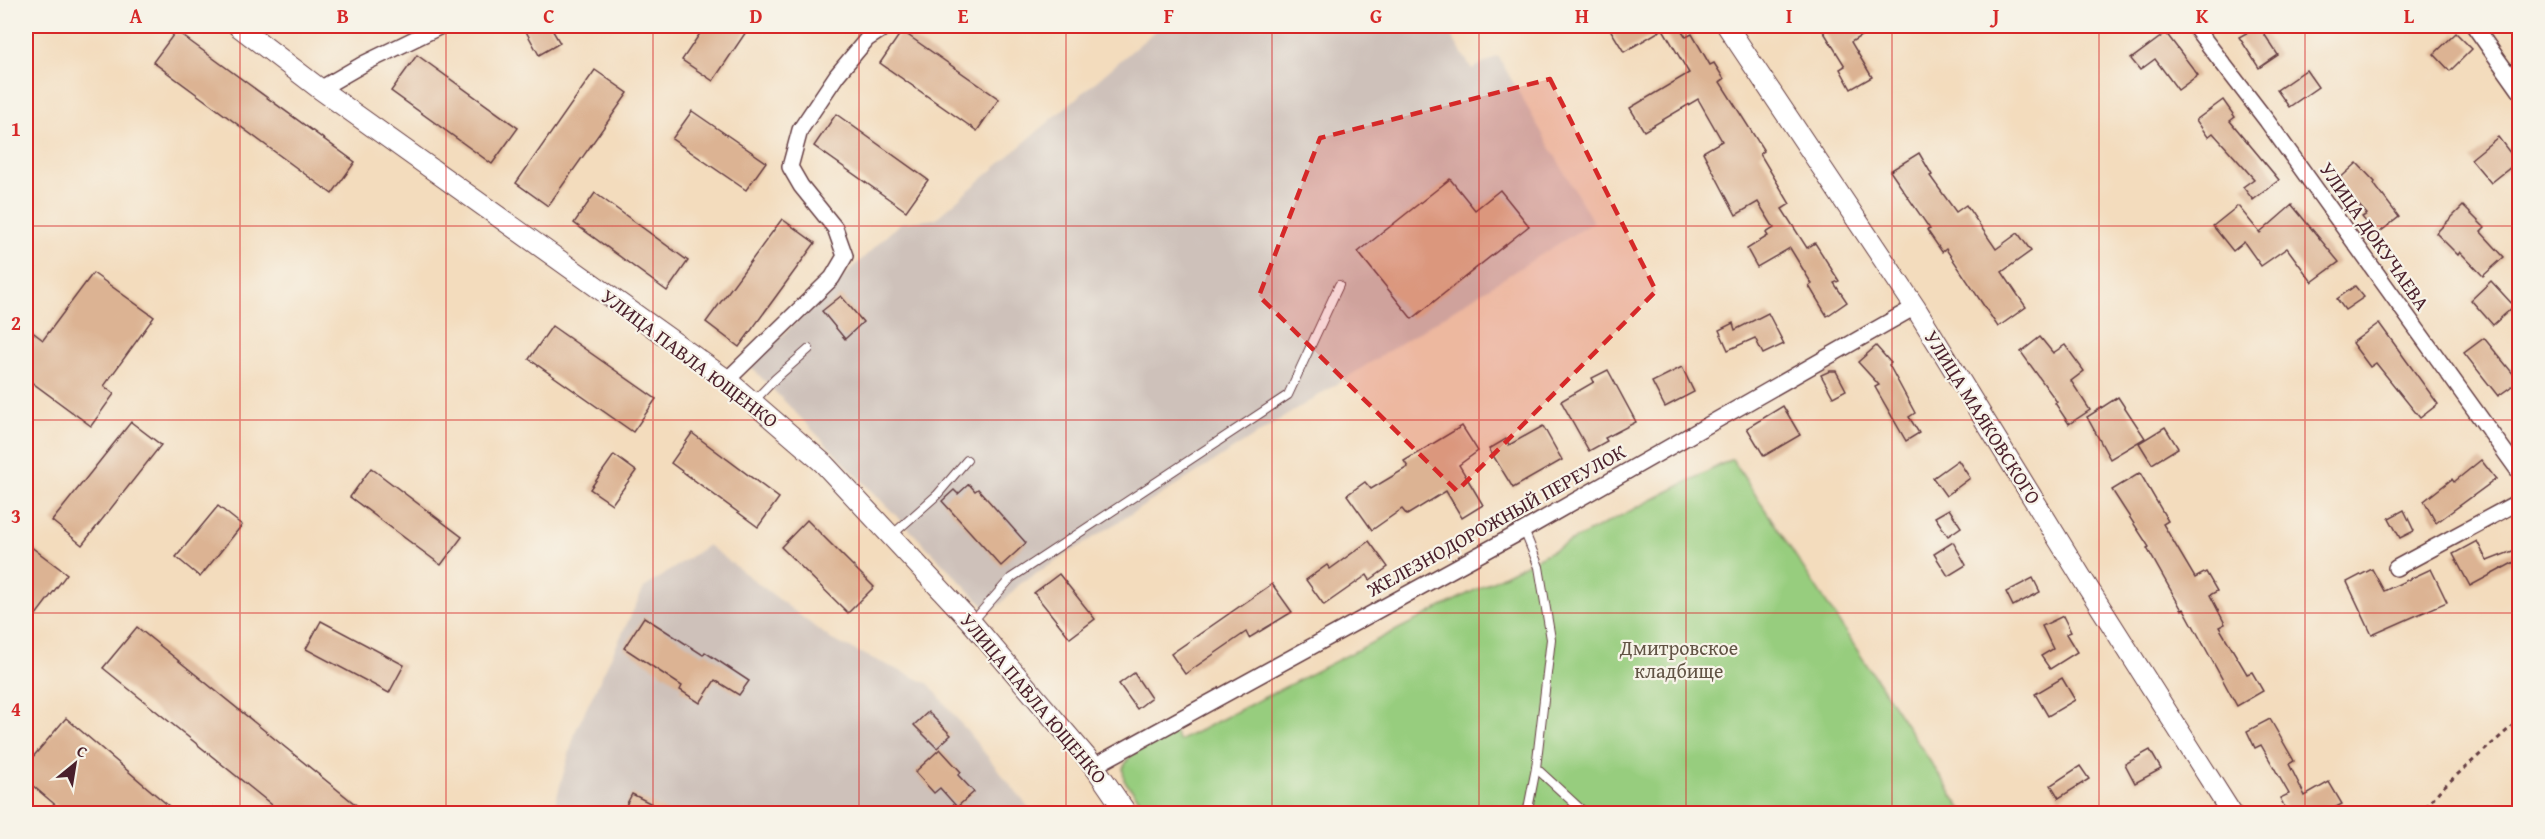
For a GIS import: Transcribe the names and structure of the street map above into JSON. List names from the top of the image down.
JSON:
{
  "streets": {
    "street": [
      "УЛИЦА ДОКУЧАЕВА",
      "УЛИЦА ПАВЛА ЮЩЕНКО",
      "УЛИЦА МАЯКОВСКОГО",
      "ЖЕЛЕЗНОДОРОЖНЫЙ ПЕРЕУЛОК"
    ]
  },
  "crossings": [
    ["УЛИЦА ПАВЛА ЮЩЕНКО", "ЖЕЛЕЗНОДОРОЖНЫЙ ПЕРЕУЛОК"],
    ["УЛИЦА МАЯКОВСКОГО", "ЖЕЛЕЗНОДОРОЖНЫЙ ПЕРЕУЛОК"]
  ],
  "parks": ["Дмитровское кладбище"],
  "north": "top right",
  "grid": {
    "columns": [
      "A",
      "B",
      "C",
      "D",
      "E",
      "F",
      "G",
      "H",
      "I",
      "J",
      "K",
      "L"
    ],
    "rows": [
      "1",
      "2",
      "3",
      "4"
    ]
  }
}
